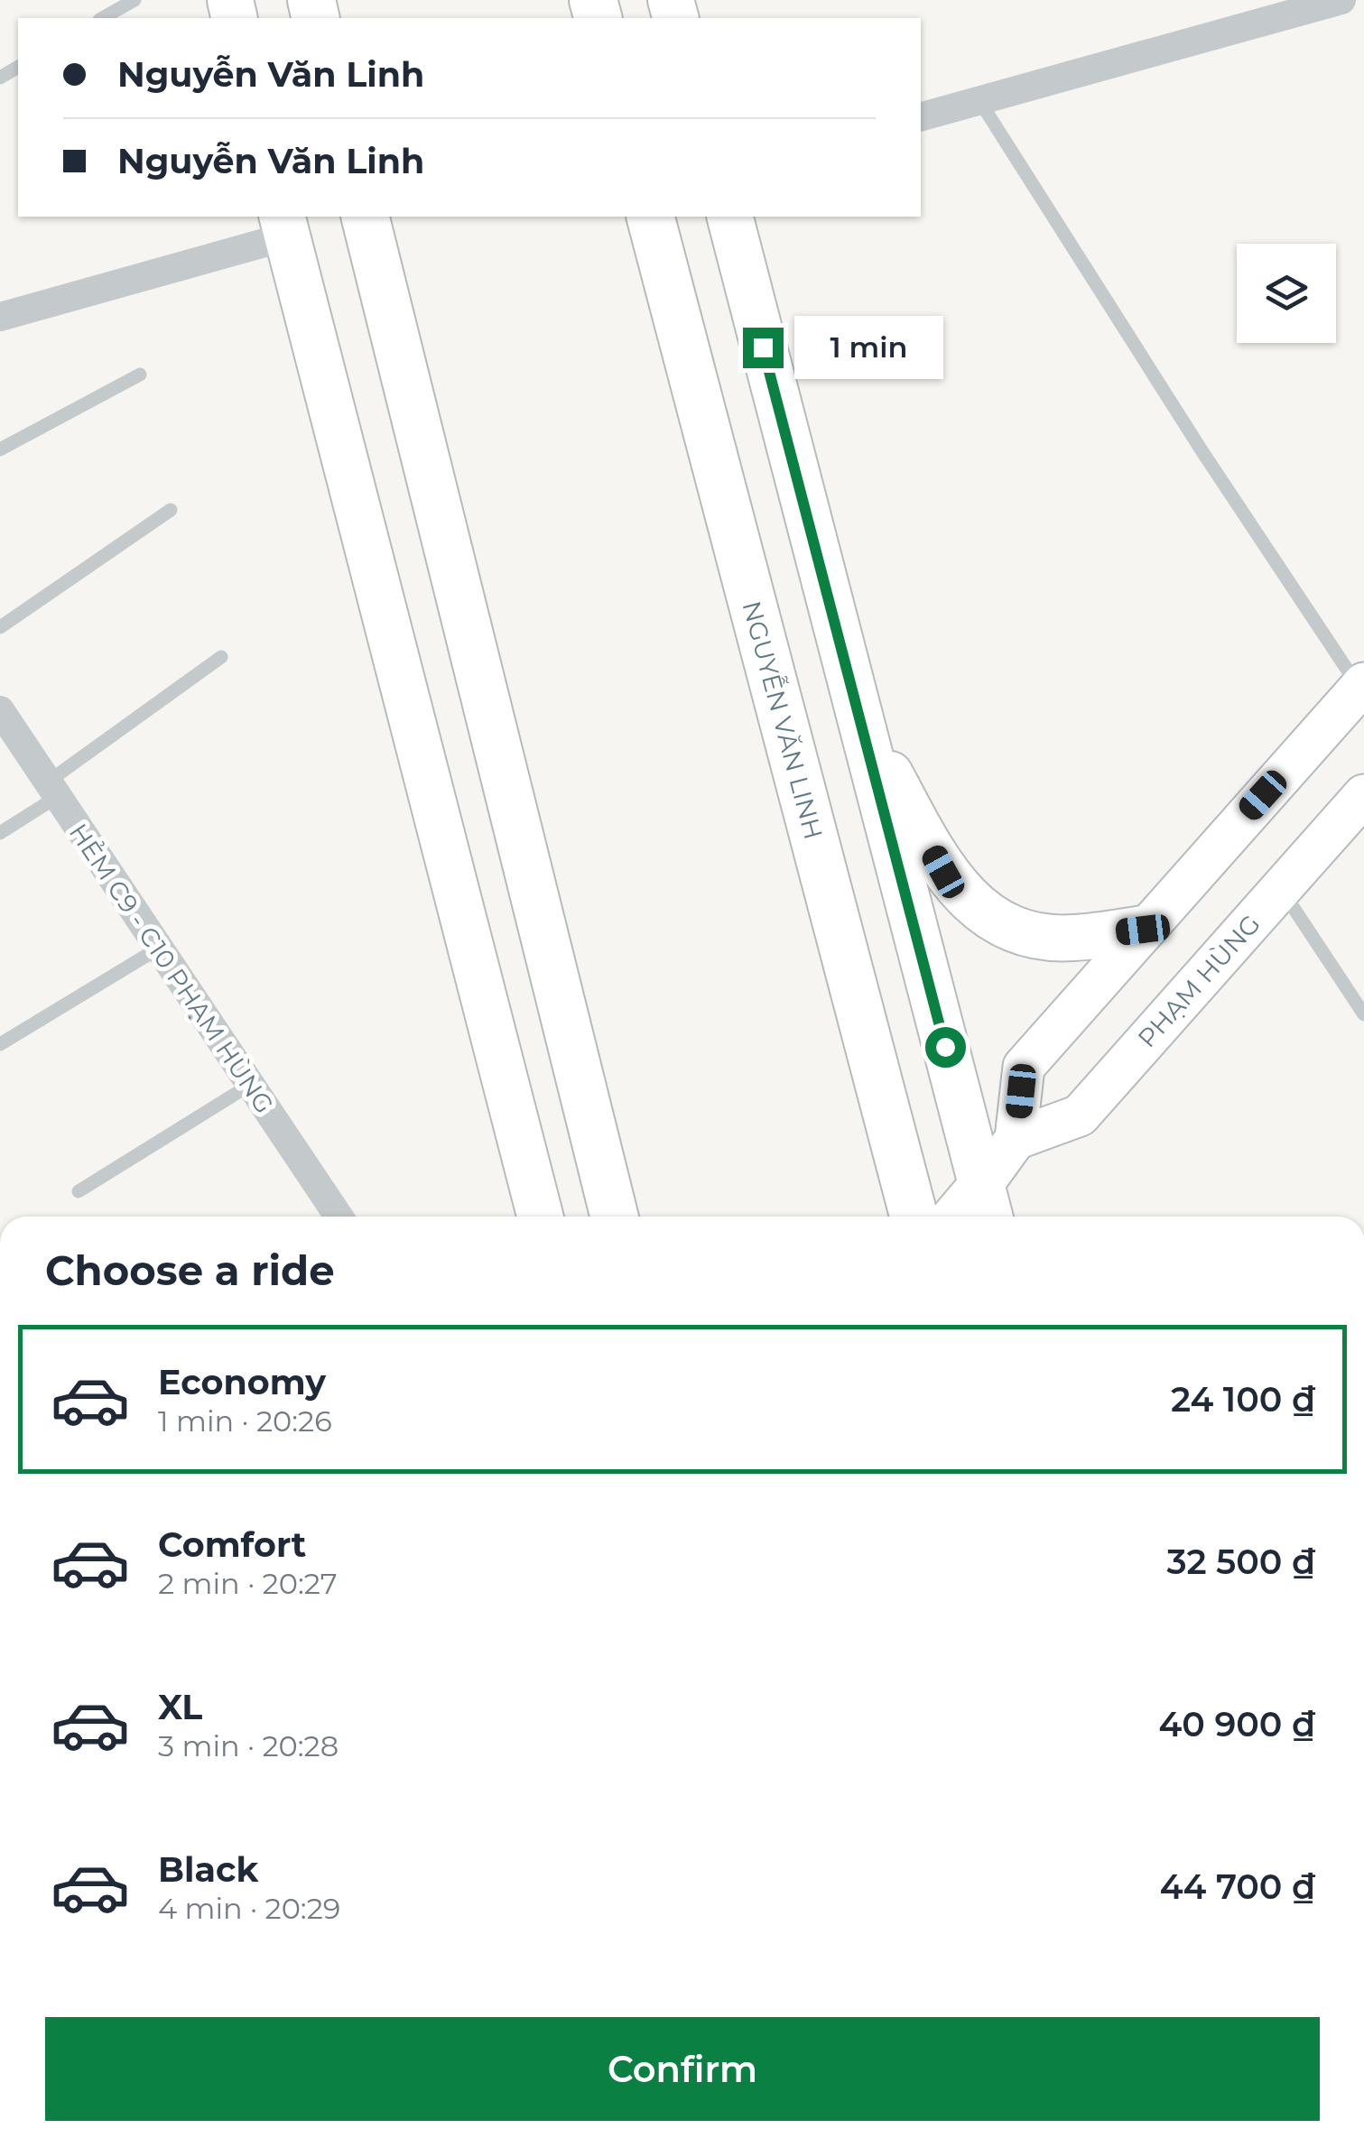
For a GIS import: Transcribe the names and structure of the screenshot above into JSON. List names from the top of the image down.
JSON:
{
  "streets": {
    "highway": ["NGUYỄN VĂN LINH"],
    "main road": ["PHẠM HÙNG"],
    "street": ["HẺM C9 - C10 PHẠM HÙNG"]
  },
  "page": {
    "banner": ["Nguyễn Văn Linh", "Nguyễn Văn Linh"],
    "bubble": "1 min",
    "heading": "Choose a ride",
    "list": [
      {
        "name": "Economy",
        "note": "1 min · 20:26",
        "value": "24 100 ₫"
      },
      {
        "name": "Comfort",
        "note": "2 min · 20:27",
        "value": "32 500 ₫"
      },
      {
        "name": "XL",
        "note": "3 min · 20:28",
        "value": "40 900 ₫"
      },
      {
        "name": "Black",
        "note": "4 min · 20:29",
        "value": "44 700 ₫"
      }
    ],
    "buttons": "Confirm"
  }
}
